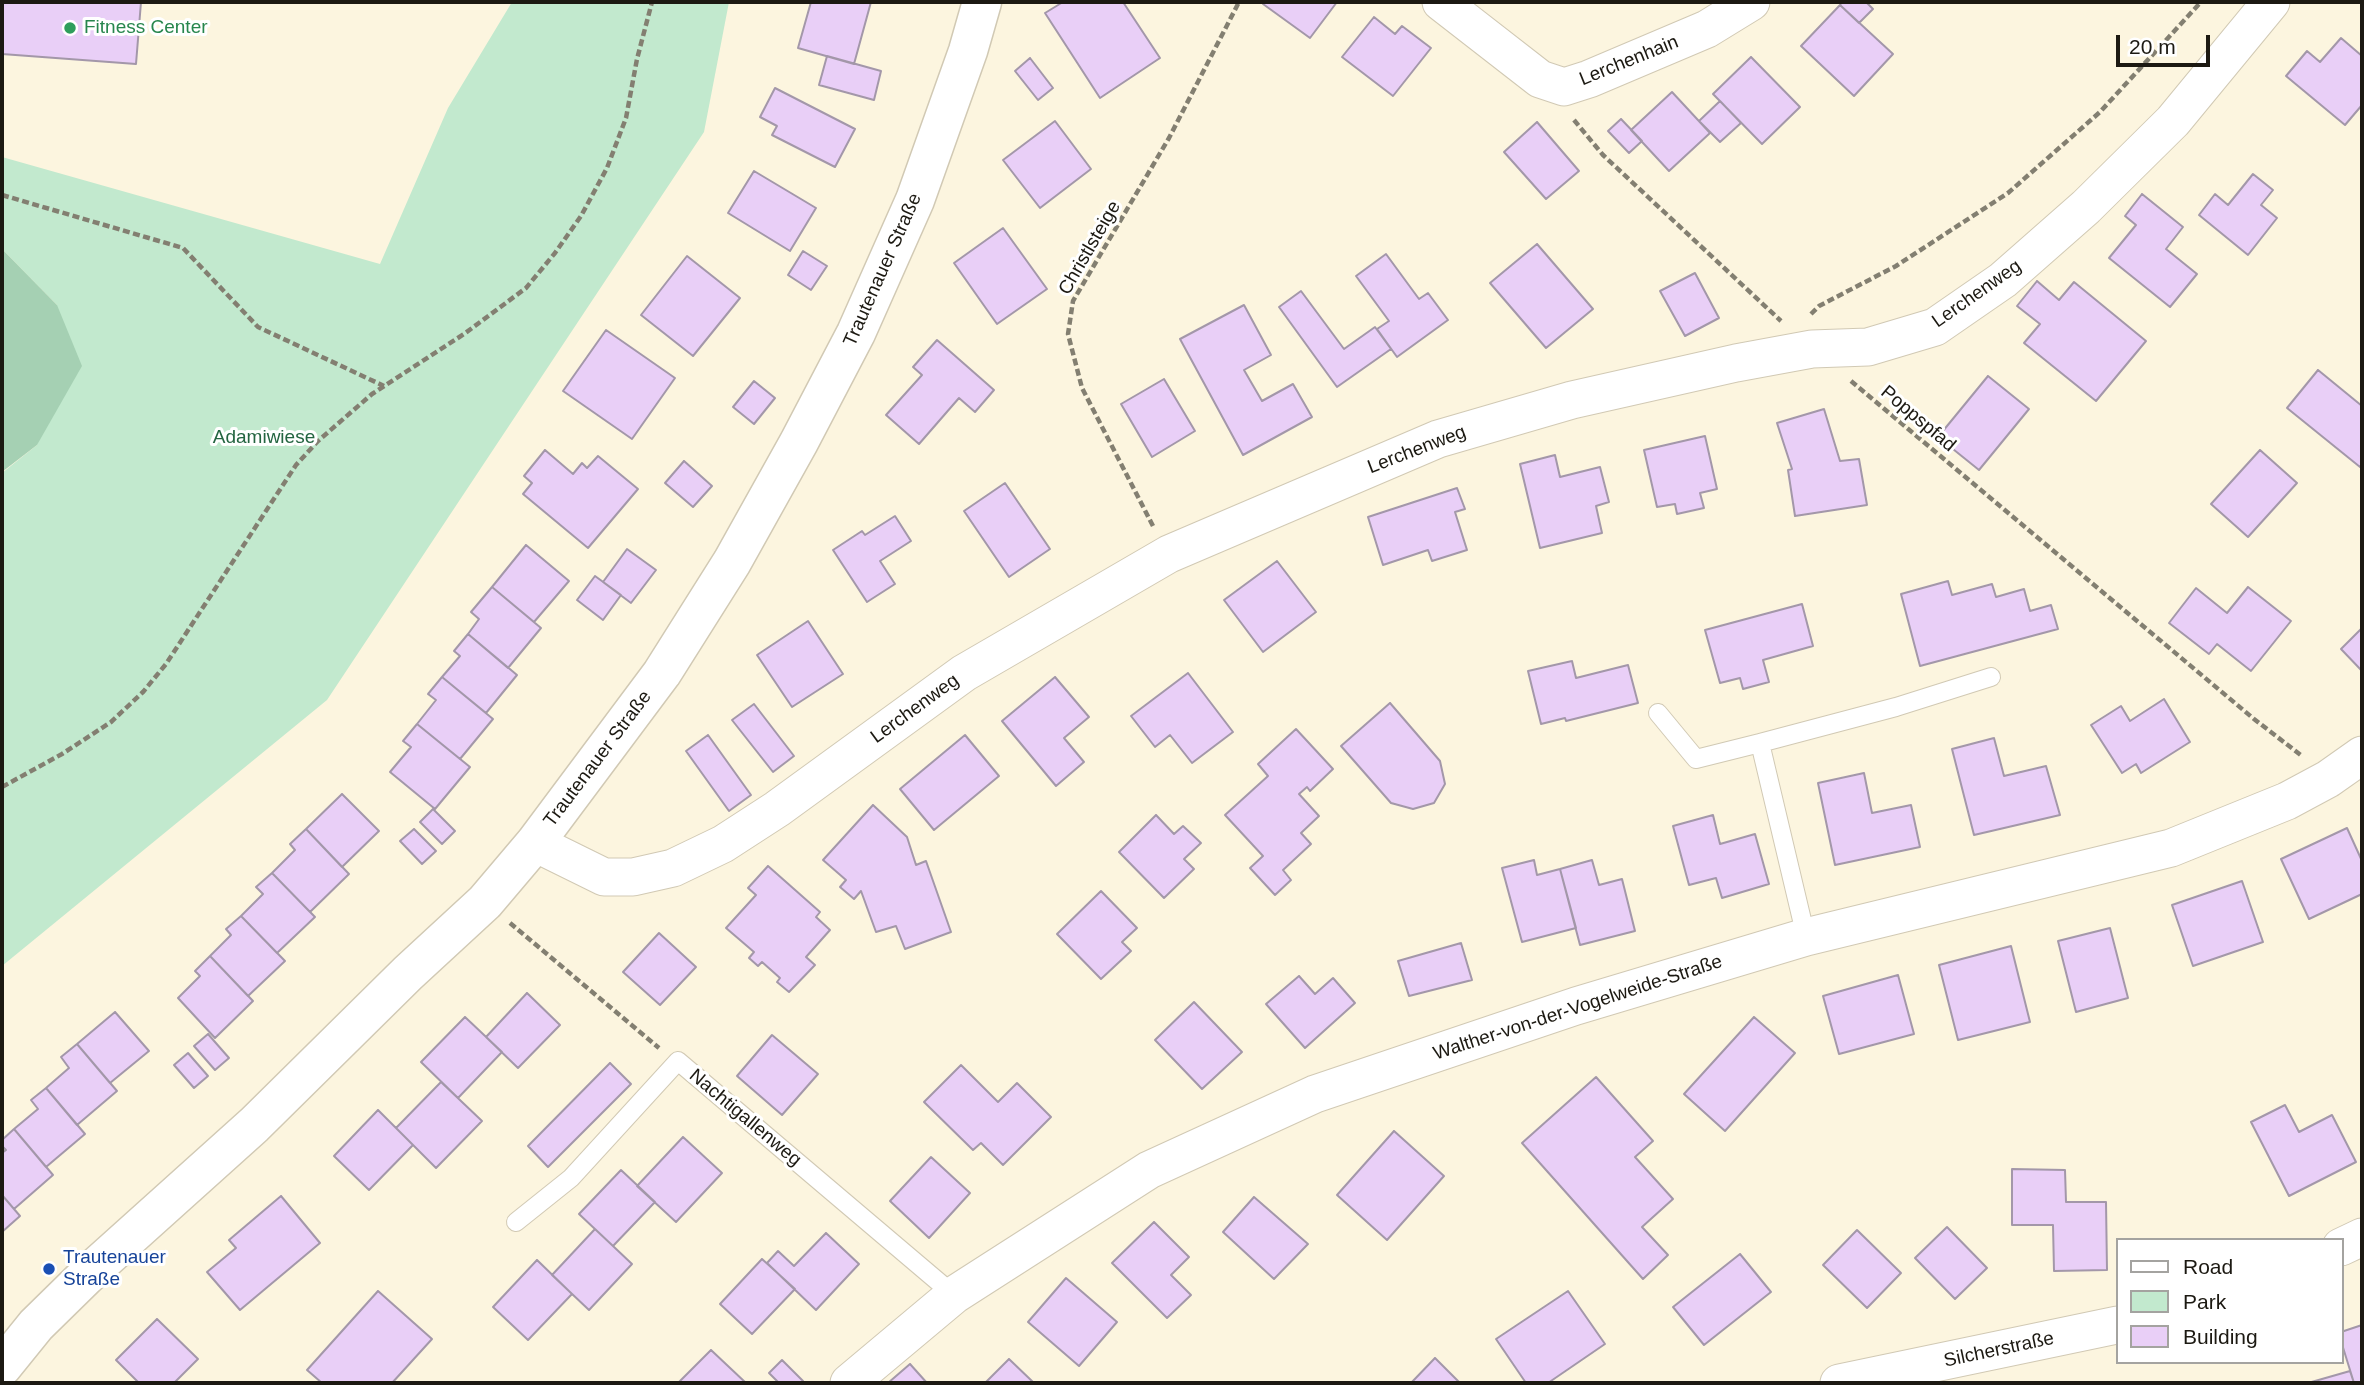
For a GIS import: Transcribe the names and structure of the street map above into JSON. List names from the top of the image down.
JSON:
{
  "streets": {
    "street": [
      "Lerchenhain",
      "Trautenauer Straße",
      "Lerchenweg",
      "Walther-von-der-Vogelweide-Straße",
      "Silcherstraße"
    ],
    "lane": ["Nachtigallenweg"],
    "path": ["Christlsteige", "Poppspfad"]
  },
  "crossings": [
    ["Lerchenhain", "Poppspfad"],
    ["Christlsteige", "Lerchenweg"],
    ["Trautenauer Straße", "Lerchenweg"],
    ["Lerchenweg", "Poppspfad"],
    ["Walther-von-der-Vogelweide-Straße", "Nachtigallenweg"]
  ],
  "parks": ["Adamiwiese"],
  "places": ["Fitness Center", "Trautenauer Straße"],
  "legend": ["Road", "Park", "Building"],
  "scale_bar": "20 m"
}
